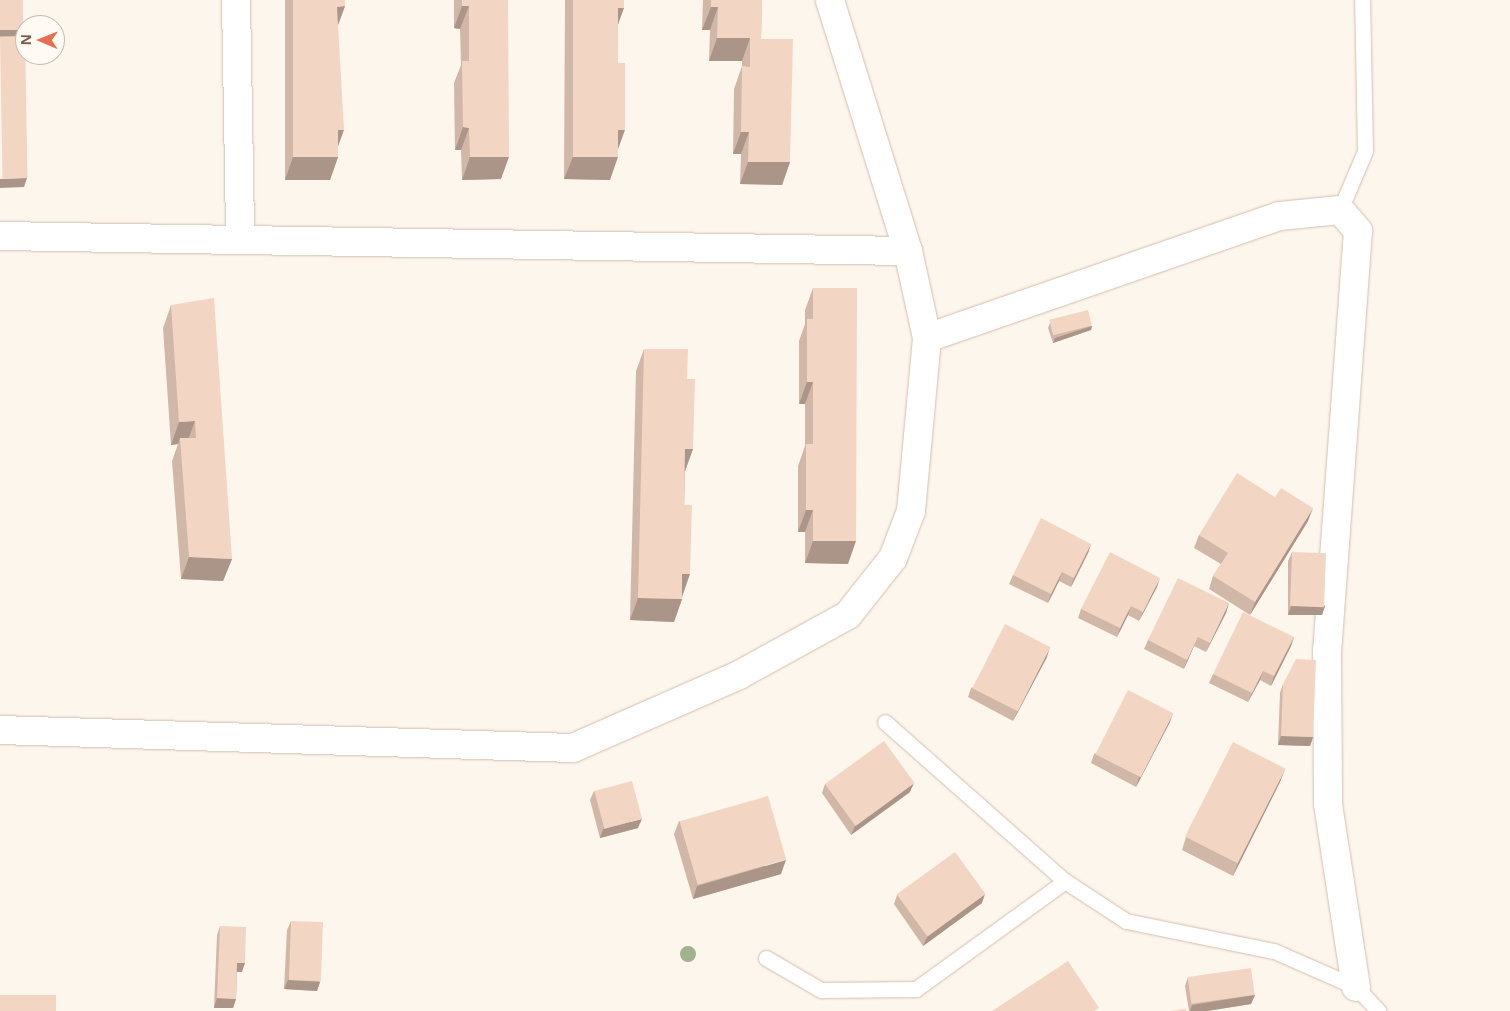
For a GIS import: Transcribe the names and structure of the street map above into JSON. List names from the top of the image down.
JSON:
{
  "north": "left"
}
